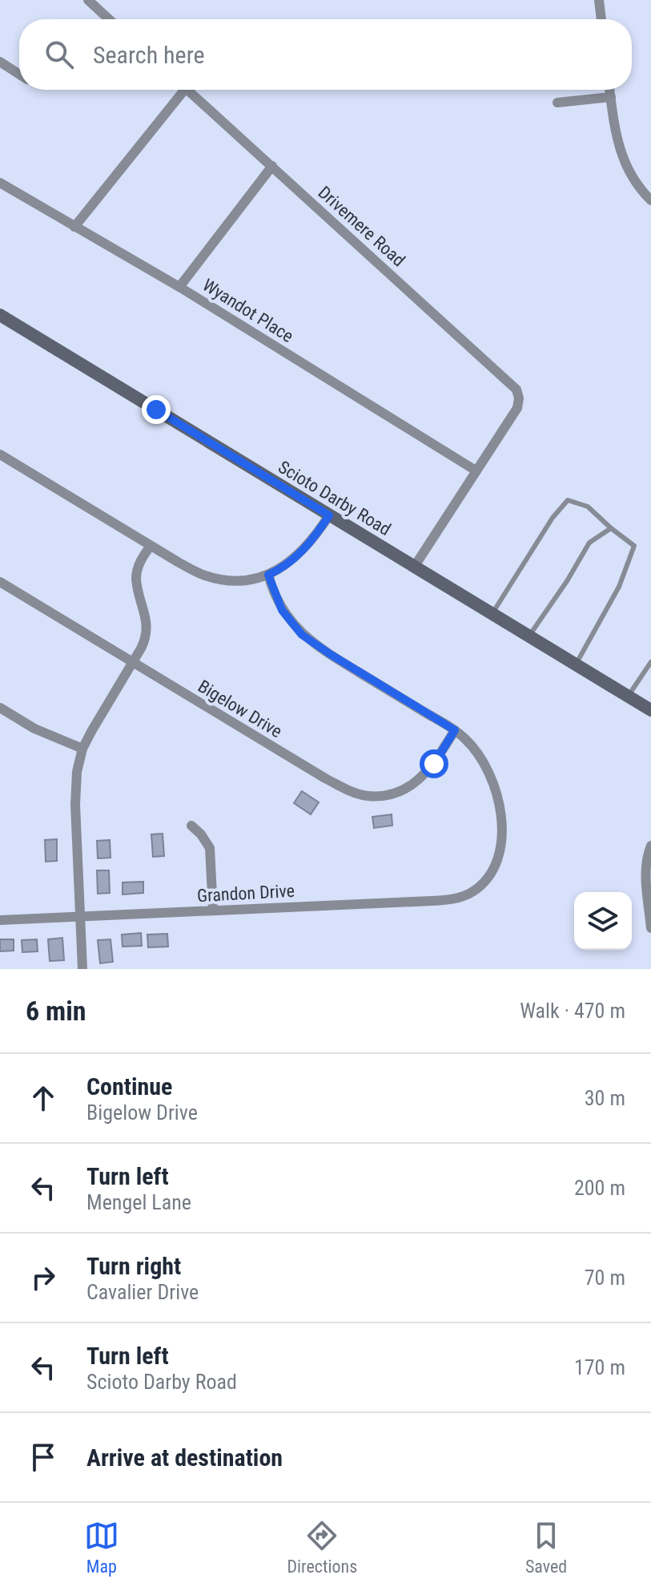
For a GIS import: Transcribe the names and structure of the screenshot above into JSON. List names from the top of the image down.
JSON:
{
  "streets": {
    "main road": ["Scioto Darby Road"],
    "street": [
      "Drivemere Road",
      "Wyandot Place",
      "Bigelow Drive",
      "Grandon Drive"
    ]
  },
  "crossings": [
    ["Drivemere Road", "Wyandot Place"],
    ["Bigelow Drive", "Grandon Drive"]
  ],
  "page": {
    "search": "Search here",
    "heading": ["6 min", "Walk · 470 m"],
    "list": [
      ["Continue", "Bigelow Drive", "30 m"],
      ["Turn left", "Mengel Lane", "200 m"],
      ["Turn right", "Cavalier Drive", "70 m"],
      ["Turn left", "Scioto Darby Road", "170 m"],
      "Arrive at destination"
    ],
    "nav": ["Map", "Directions", "Saved"]
  }
}
